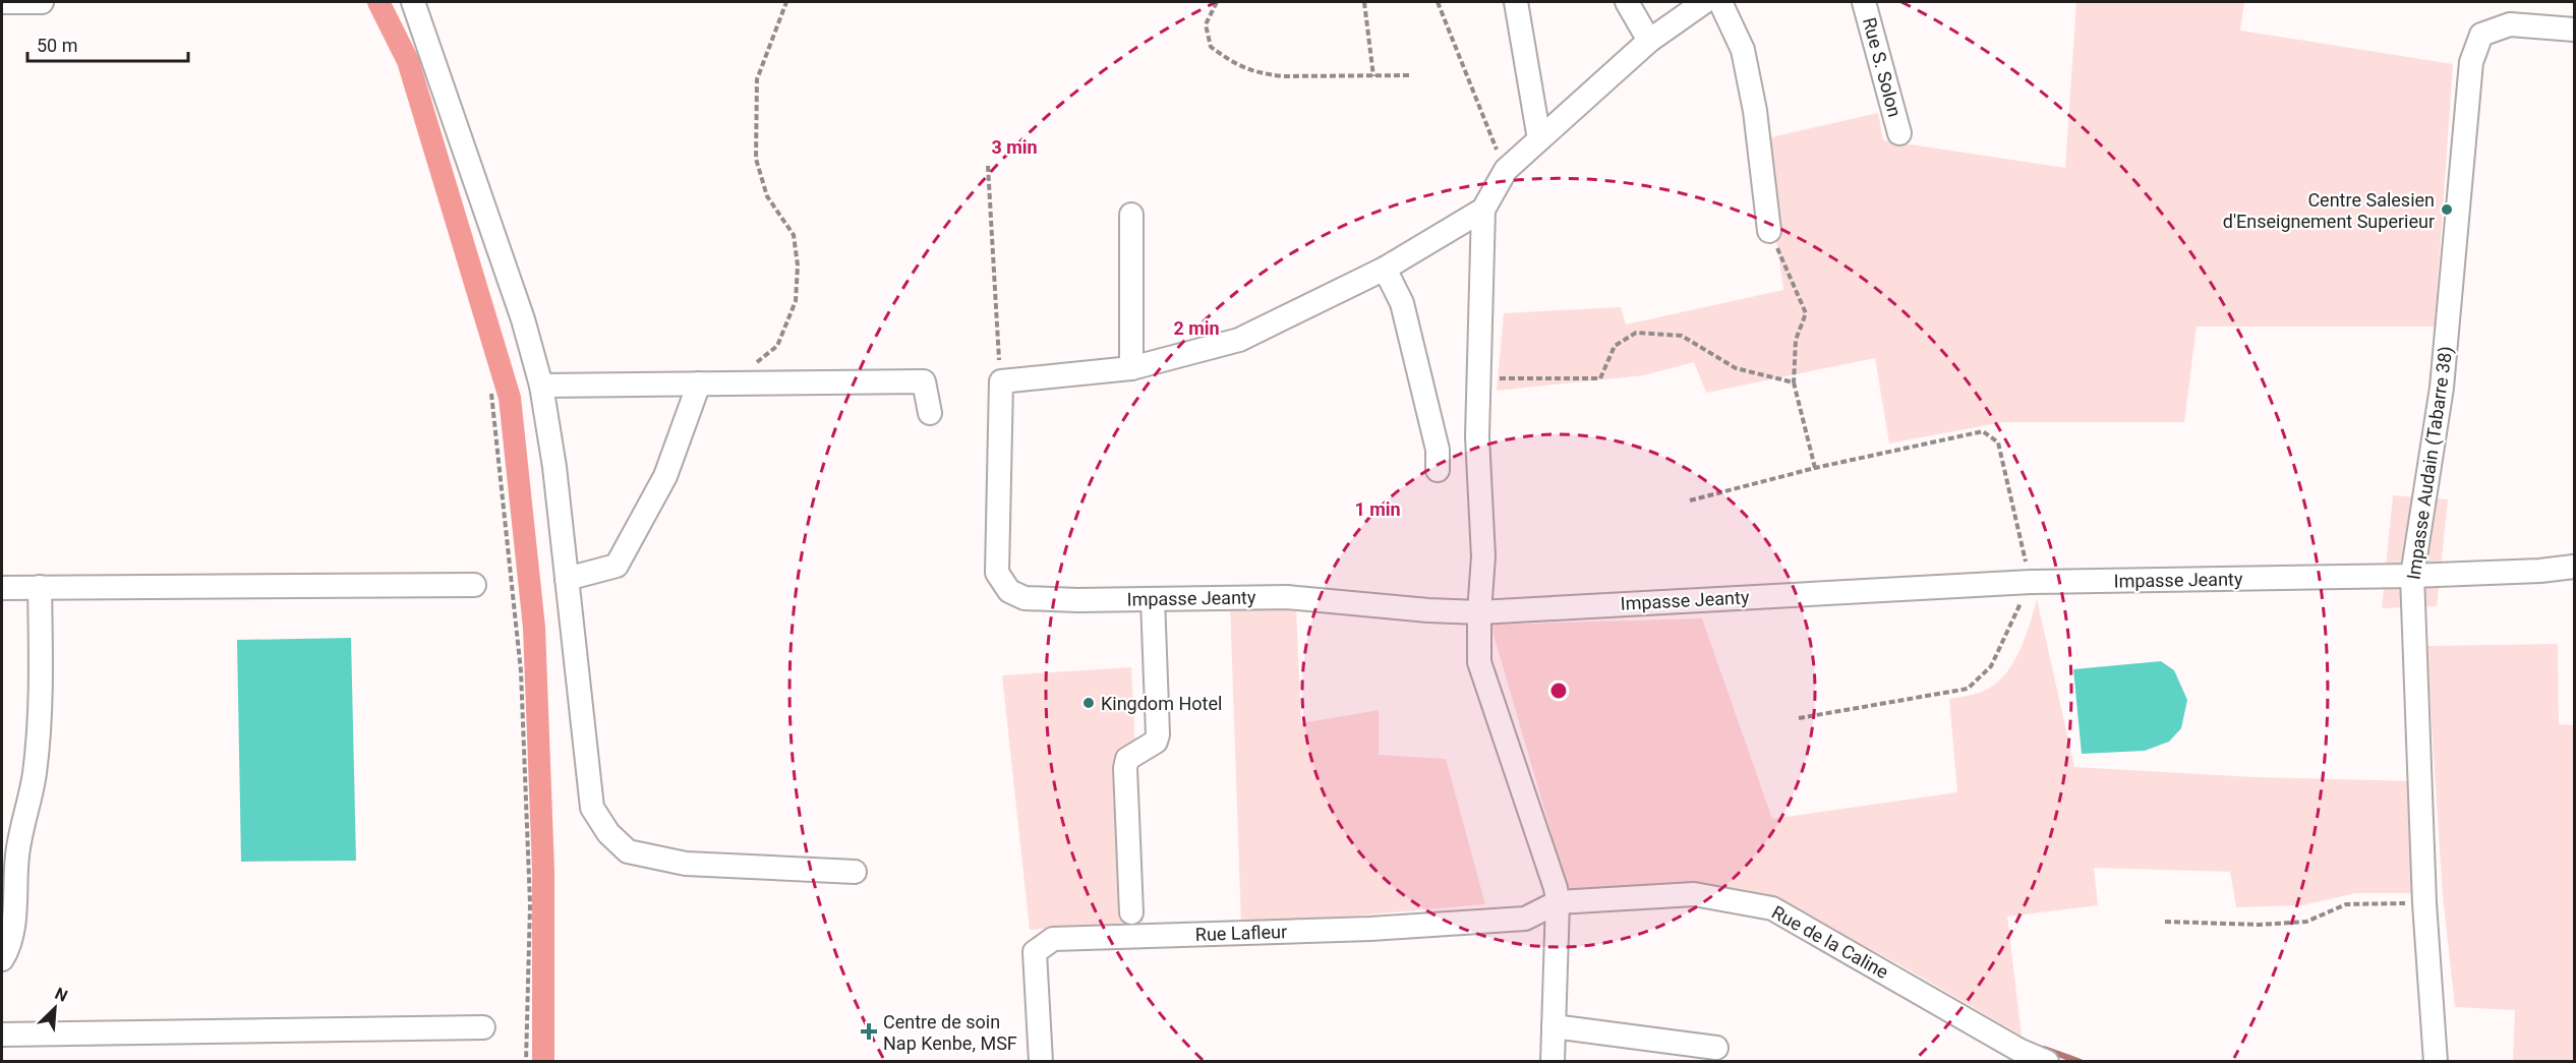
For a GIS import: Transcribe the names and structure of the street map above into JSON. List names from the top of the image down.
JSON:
{
  "streets": {
    "street": [
      "Rue S. Solon",
      "Impasse Audain (Tabarre 38)",
      "Impasse Jeanty",
      "Rue Lafleur",
      "Rue de la Caline"
    ]
  },
  "crossings": [
    ["Impasse Audain (Tabarre 38)", "Impasse Jeanty"],
    ["Rue Lafleur", "Rue de la Caline"]
  ],
  "places": {
    "other": ["Centre Salesien d'Enseignement Superieur", "Kingdom Hotel"],
    "health": ["Centre de soin Nap Kenbe, MSF"]
  },
  "scale_bar": "50 m",
  "north": "top right",
  "rings": ["3 min", "2 min", "1 min"]
}
